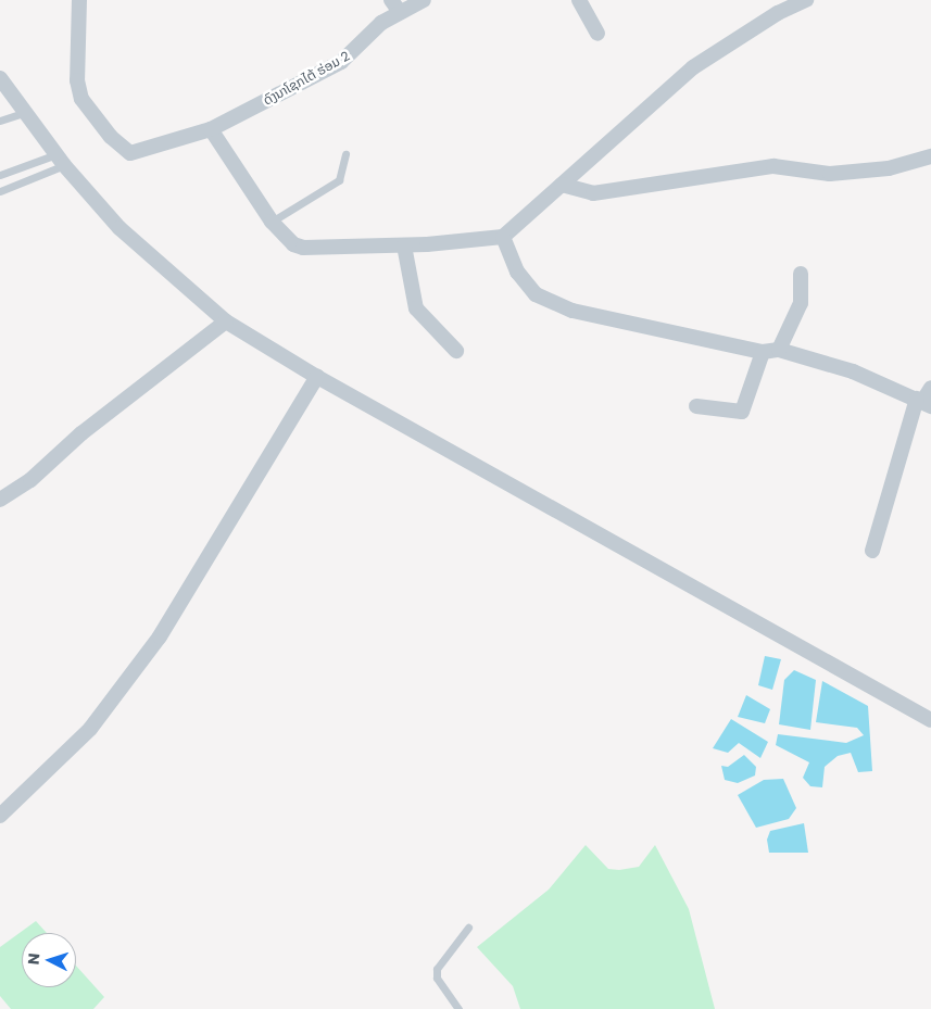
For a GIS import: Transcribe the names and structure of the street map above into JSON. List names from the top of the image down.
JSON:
{
  "streets": {
    "street": ["ດົງນາໂຊກໄຕ້ ຮ່ອມ 2"]
  },
  "north": "left"
}
